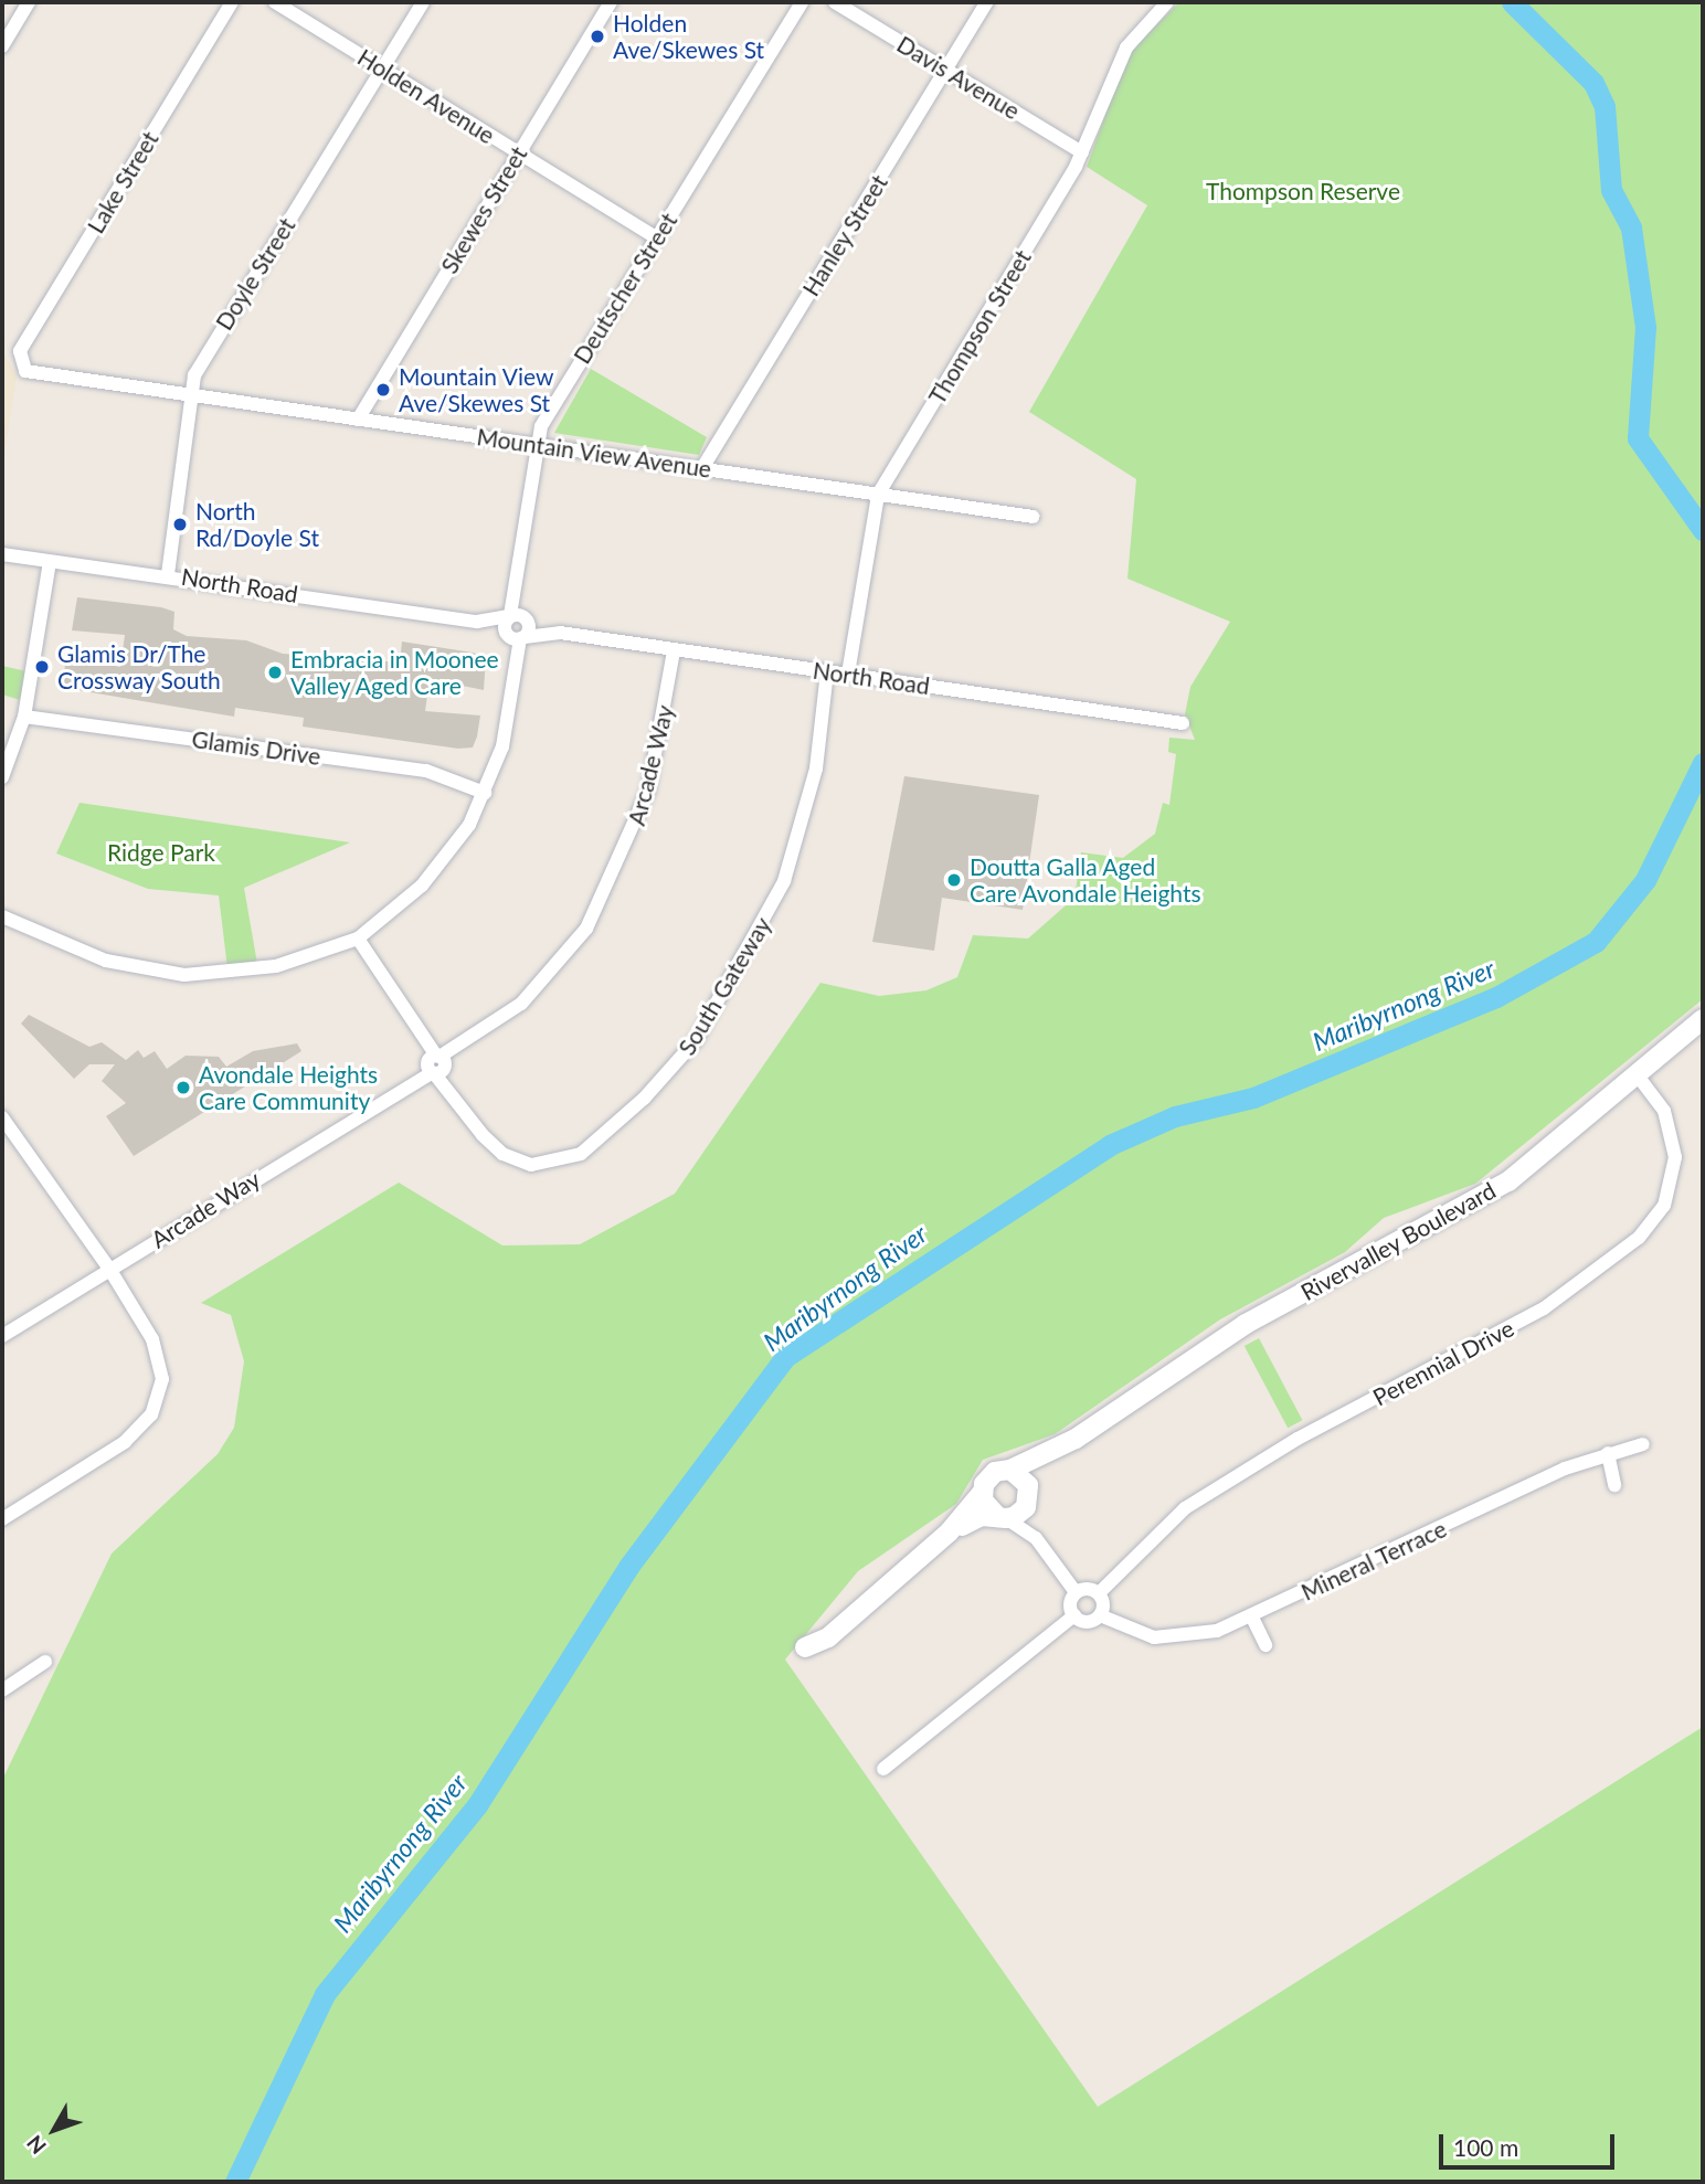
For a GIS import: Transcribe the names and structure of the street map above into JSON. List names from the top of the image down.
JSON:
{
  "streets": {
    "street": [
      "Davis Avenue",
      "Holden Avenue",
      "Lake Street",
      "Skewes Street",
      "Hanley Street",
      "Doyle Street",
      "Deutscher Street",
      "Thompson Street",
      "Mountain View Avenue",
      "North Road",
      "Glamis Drive",
      "Arcade Way",
      "South Gateway",
      "Rivervalley Boulevard",
      "Perennial Drive",
      "Mineral Terrace"
    ]
  },
  "crossings": [
    ["Davis Avenue", "Hanley Street"],
    ["Davis Avenue", "Thompson Street"],
    ["Holden Avenue", "Skewes Street"],
    ["Holden Avenue", "Doyle Street"],
    ["Holden Avenue", "Deutscher Street"],
    ["Lake Street", "Mountain View Avenue"],
    ["Skewes Street", "Mountain View Avenue"],
    ["Hanley Street", "Mountain View Avenue"],
    ["Doyle Street", "Mountain View Avenue"],
    ["Doyle Street", "North Road"],
    ["Deutscher Street", "Mountain View Avenue"],
    ["Deutscher Street", "North Road"],
    ["Deutscher Street", "Glamis Drive"],
    ["Deutscher Street", "South Gateway"],
    ["Thompson Street", "Mountain View Avenue"],
    ["Thompson Street", "North Road"],
    ["North Road", "Arcade Way"],
    ["North Road", "South Gateway"],
    ["Arcade Way", "South Gateway"],
    ["Rivervalley Boulevard", "Perennial Drive"]
  ],
  "water": ["Maribyrnong River"],
  "parks": ["Thompson Reserve", "Ridge Park"],
  "places": [
    "Holden Ave/Skewes St",
    "Mountain View Ave/Skewes St",
    "North Rd/Doyle St",
    "Glamis Dr/The Crossway South",
    "Embracia in Moonee Valley Aged Care",
    "Doutta Galla Aged Care Avondale Heights",
    "Avondale Heights Care Community"
  ],
  "scale_bar": "100 m",
  "north": "bottom left"
}
